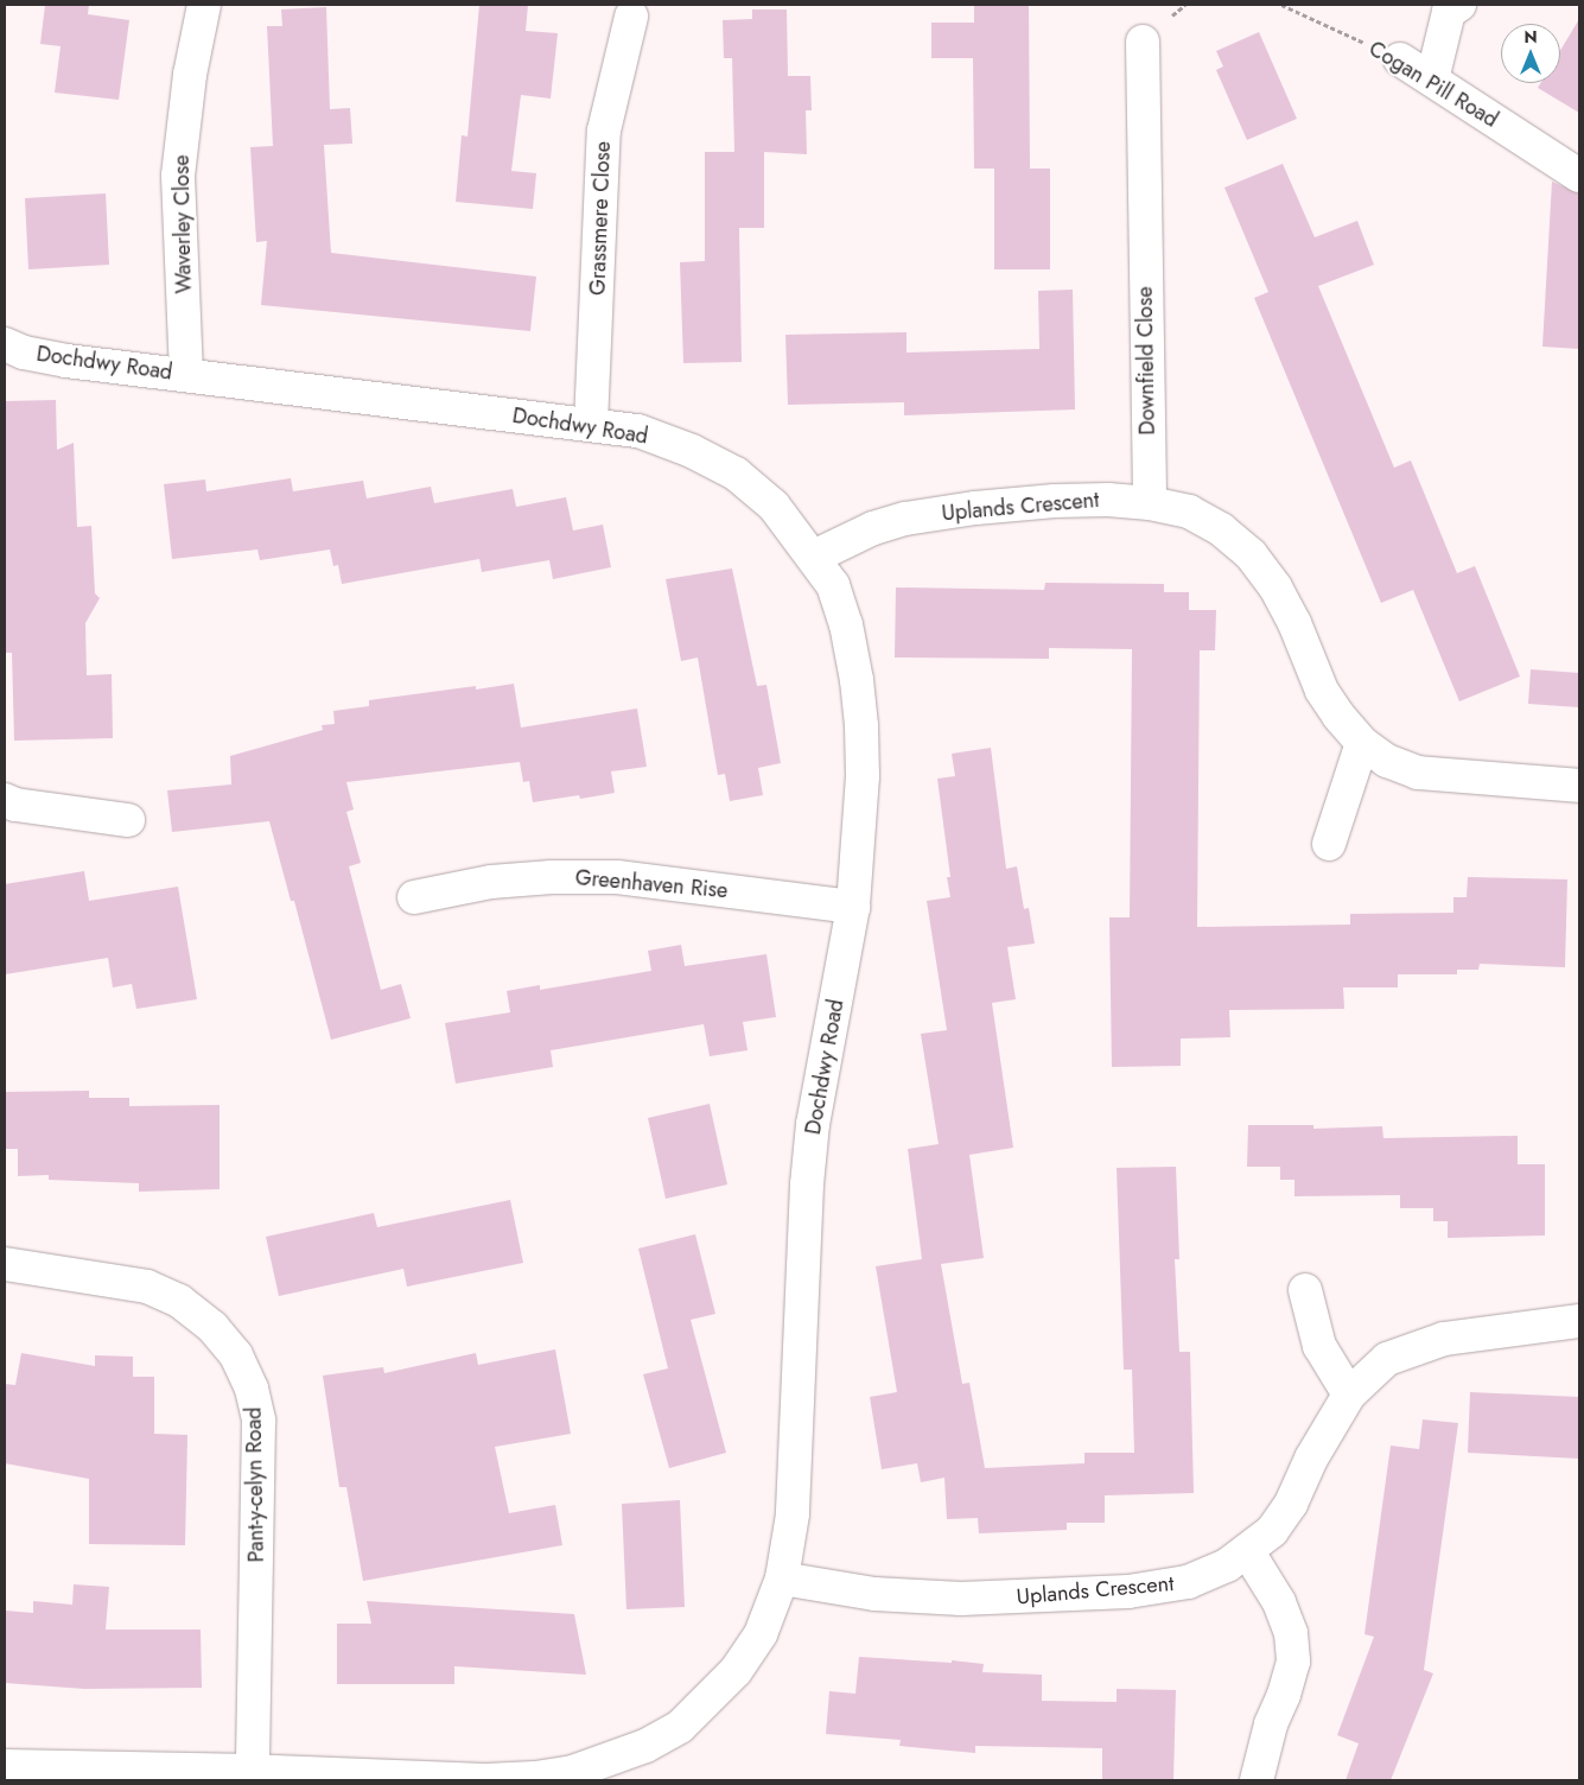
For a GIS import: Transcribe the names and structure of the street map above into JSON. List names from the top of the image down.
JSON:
{
  "streets": {
    "street": [
      "Cogan Pill Road",
      "Grassmere Close",
      "Waverley Close",
      "Downfield Close",
      "Dochdwy Road",
      "Uplands Crescent",
      "Greenhaven Rise",
      "Pant-y-celyn Road"
    ]
  },
  "crossings": [
    ["Grassmere Close", "Dochdwy Road"],
    ["Waverley Close", "Dochdwy Road"],
    ["Downfield Close", "Uplands Crescent"],
    ["Dochdwy Road", "Uplands Crescent"],
    ["Dochdwy Road", "Greenhaven Rise"],
    ["Dochdwy Road", "Pant-y-celyn Road"]
  ],
  "north": "top"
}
